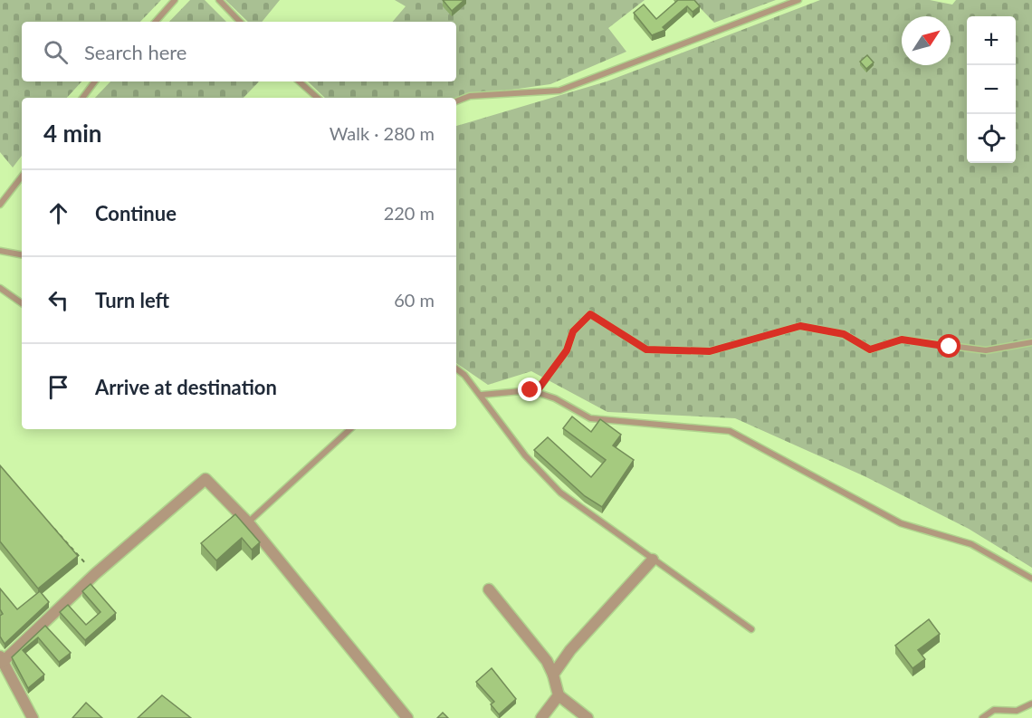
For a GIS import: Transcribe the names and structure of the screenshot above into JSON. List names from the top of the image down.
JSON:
{
  "north": "top right",
  "page": {
    "map_buttons": ["+", "−"],
    "search": "Search here",
    "heading": ["4 min", "Walk · 280 m"],
    "list": [
      ["Continue", "220 m"],
      ["Turn left", "60 m"],
      "Arrive at destination"
    ]
  }
}
